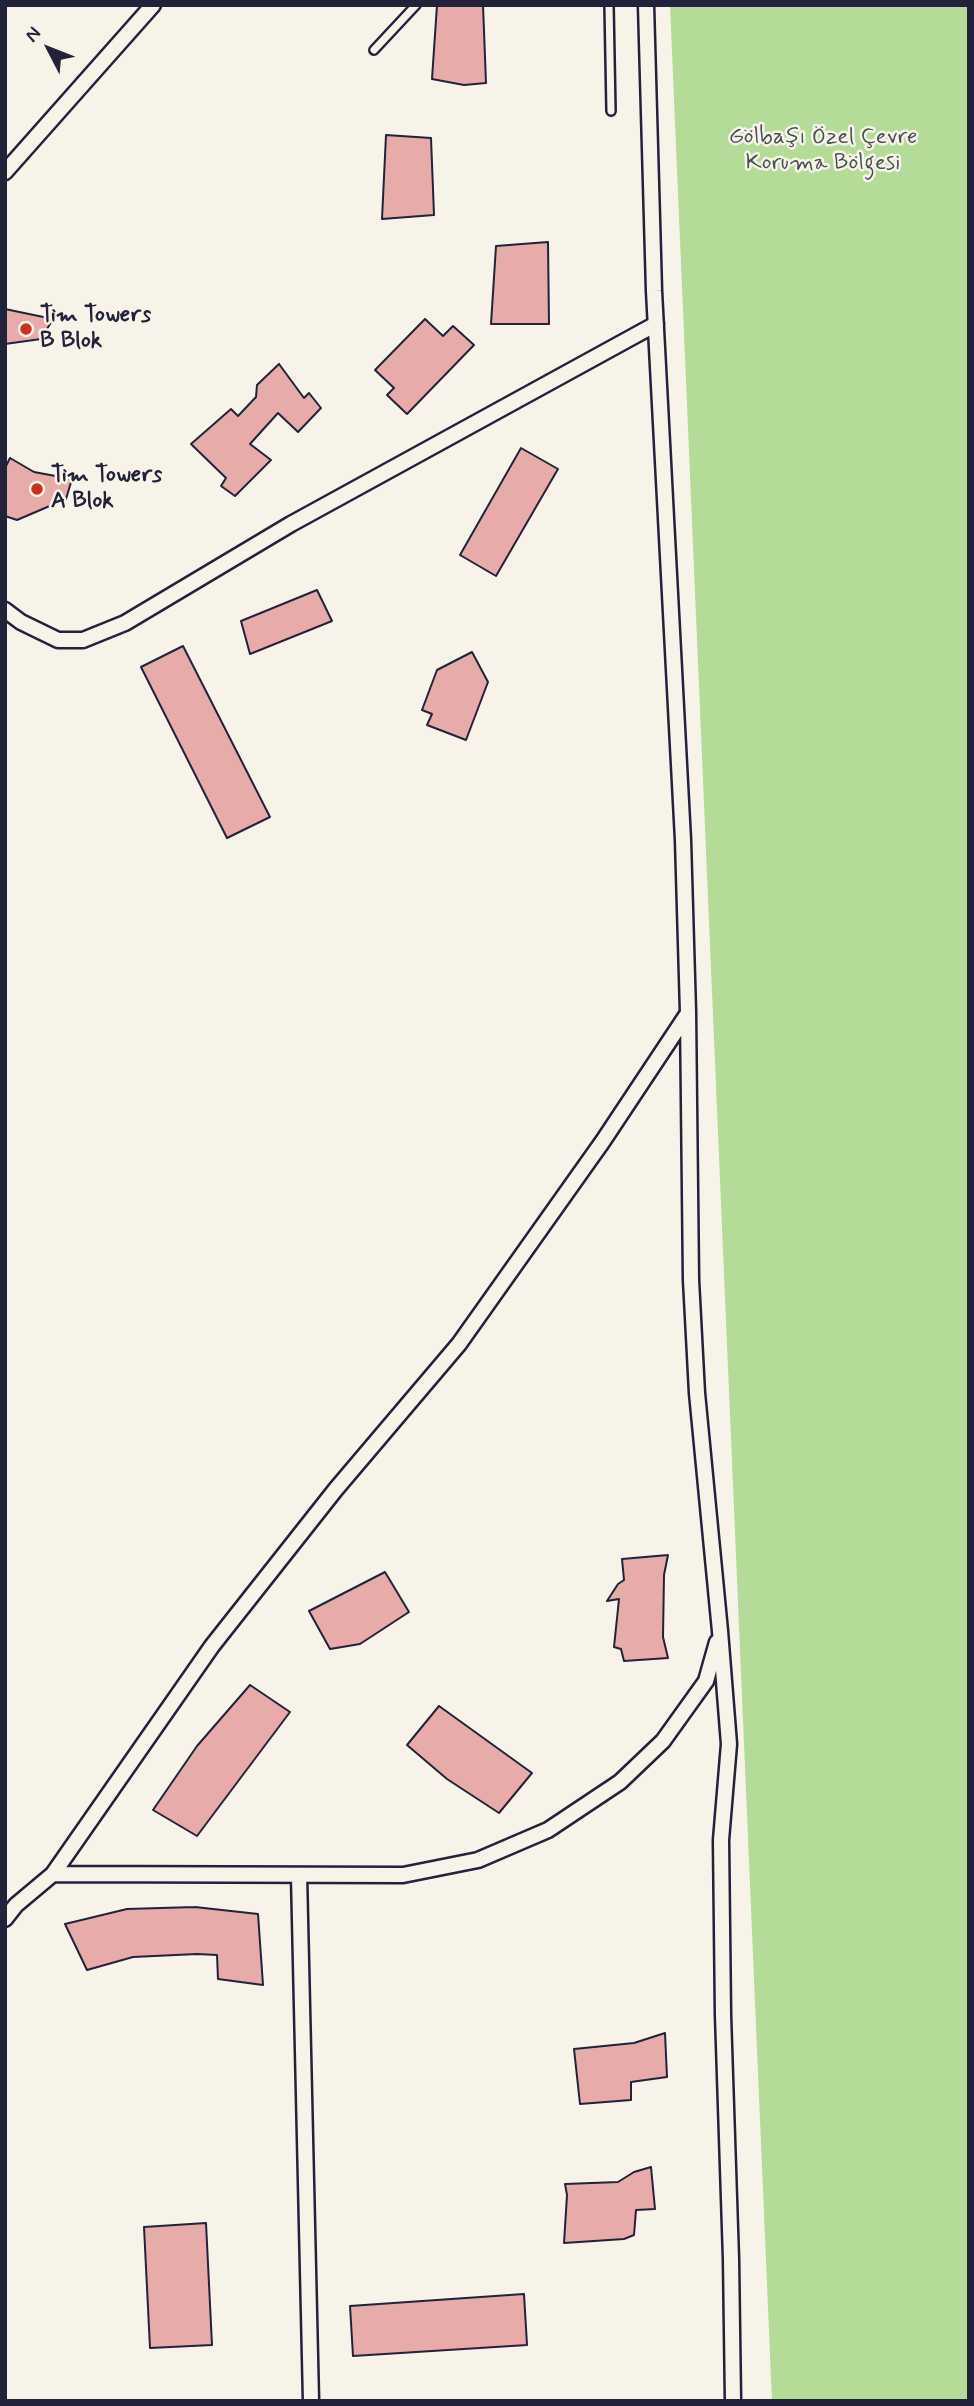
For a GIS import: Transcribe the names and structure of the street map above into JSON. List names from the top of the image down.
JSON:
{
  "parks": ["Gölbaşı Özel Çevre Koruma Bölgesi"],
  "places": ["Tim Towers B Blok", "Tim Towers A Blok"],
  "north": "top left"
}
